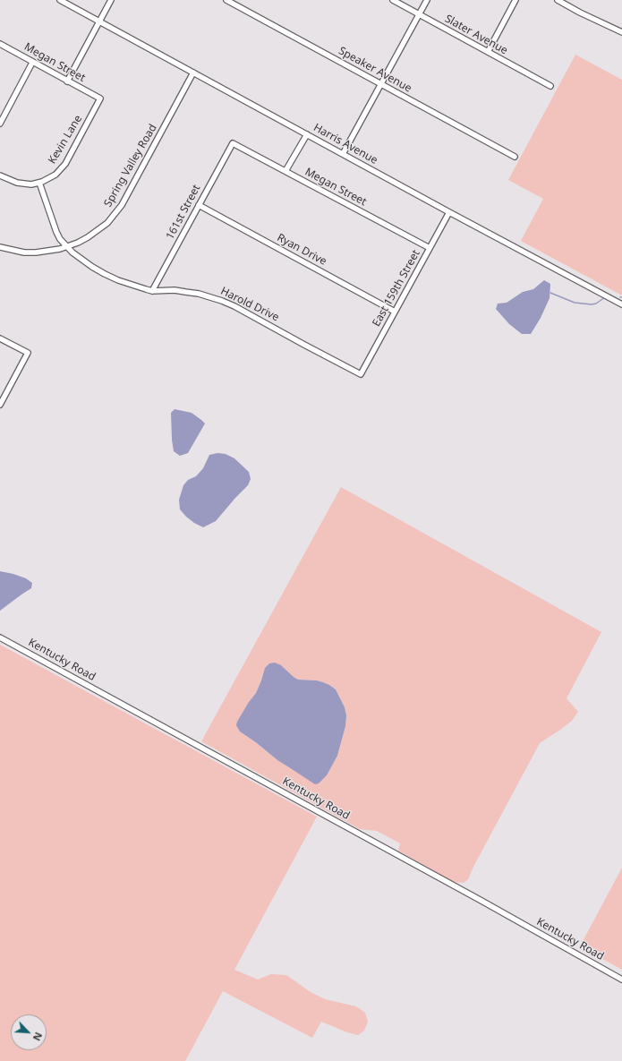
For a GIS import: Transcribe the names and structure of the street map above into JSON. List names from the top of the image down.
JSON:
{
  "streets": {
    "street": [
      "Slater Avenue",
      "Megan Street",
      "Speaker Avenue",
      "Kevin Lane",
      "Harris Avenue",
      "Spring Valley Road",
      "161st Street",
      "Ryan Drive",
      "East 159th Street",
      "Harold Drive",
      "Kentucky Road"
    ]
  },
  "crossings": [
    ["Megan Street", "Kevin Lane"],
    ["Megan Street", "161st Street"],
    ["Megan Street", "East 159th Street"],
    ["Harris Avenue", "Spring Valley Road"],
    ["Harris Avenue", "East 159th Street"],
    ["Spring Valley Road", "Harold Drive"],
    ["161st Street", "Ryan Drive"],
    ["161st Street", "Harold Drive"],
    ["Ryan Drive", "East 159th Street"],
    ["East 159th Street", "Harold Drive"]
  ],
  "north": "bottom right"
}
